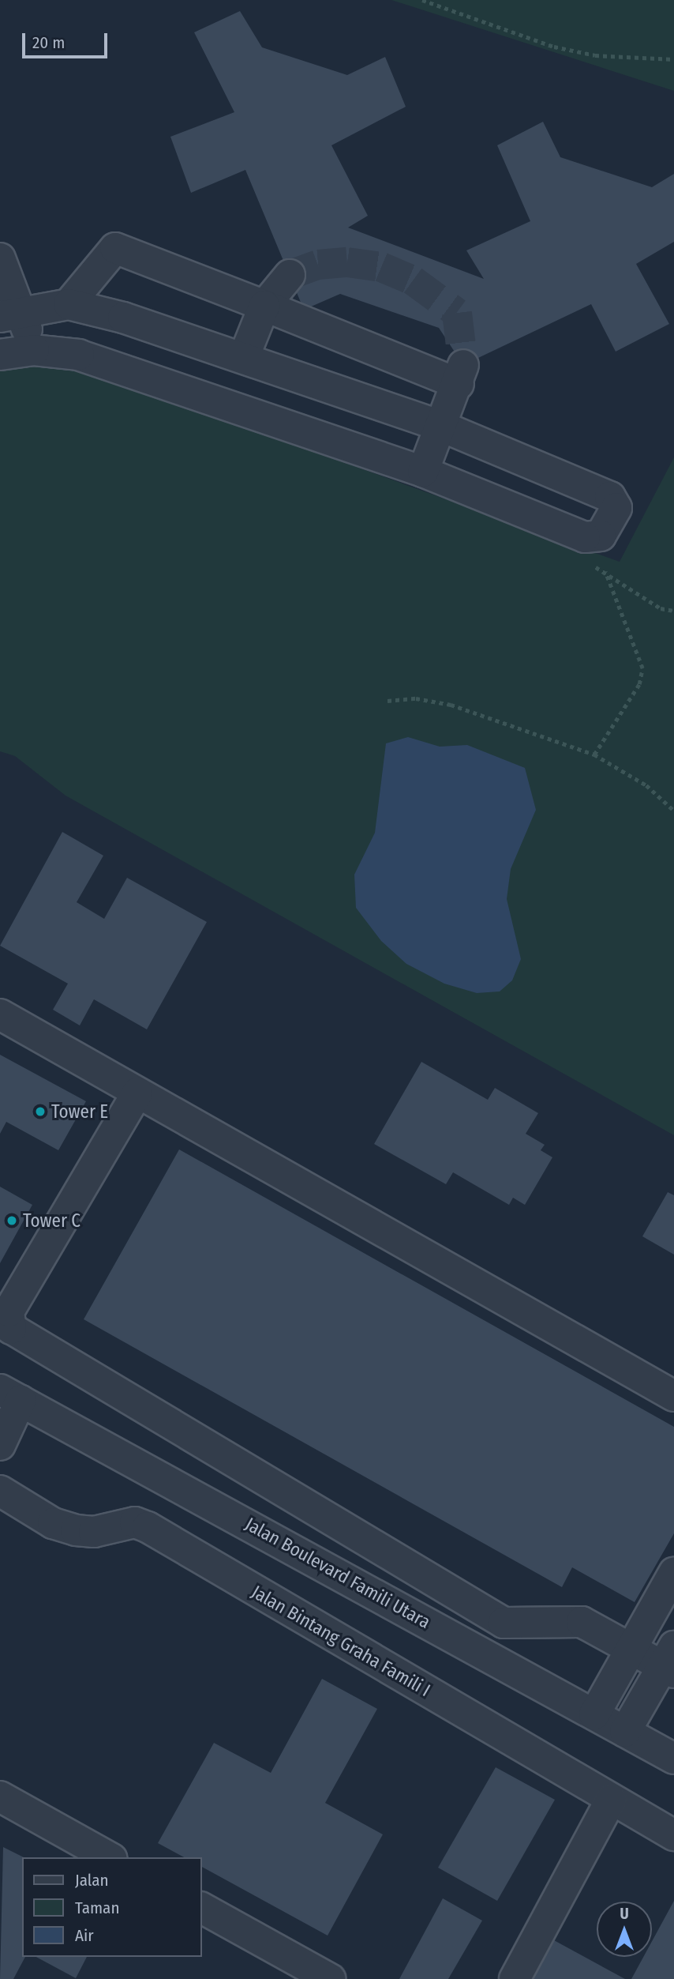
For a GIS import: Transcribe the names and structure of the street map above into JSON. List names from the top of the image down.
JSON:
{
  "streets": {
    "street": ["Jalan Boulevard Famili Utara", "Jalan Bintang Graha Famili I"]
  },
  "places": ["Tower E", "Tower C"],
  "legend": ["Jalan", "Taman", "Air"],
  "scale_bar": "20 m",
  "north": "top"
}
